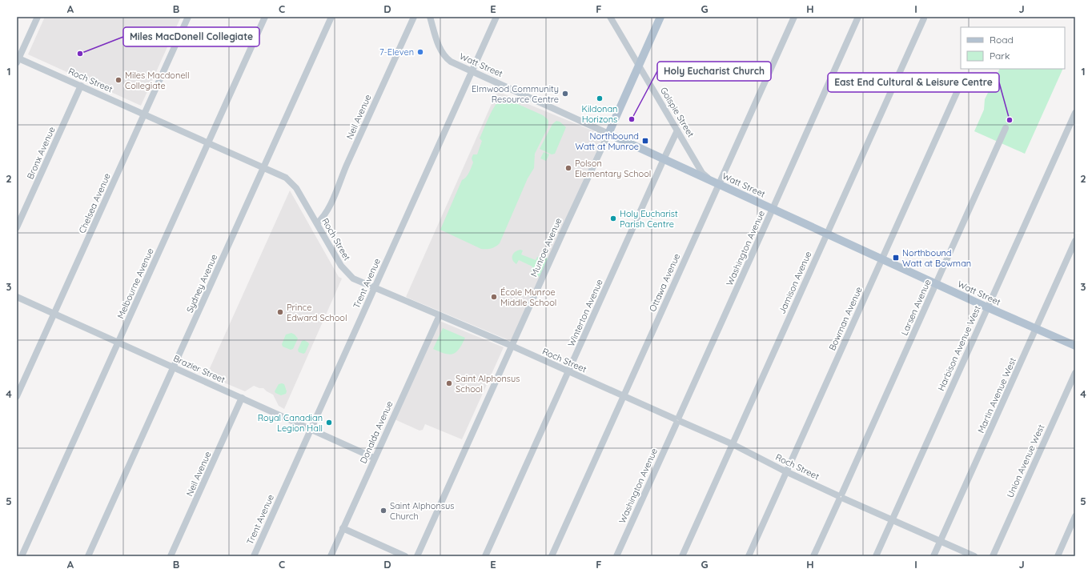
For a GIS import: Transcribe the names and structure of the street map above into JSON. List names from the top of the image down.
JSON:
{
  "streets": {
    "main road": ["Watt Street", "Munroe Avenue"],
    "street": [
      "Roch Street",
      "Golspie Street",
      "Neil Avenue",
      "Bronx Avenue",
      "Chelsea Avenue",
      "Washington Avenue",
      "Ottawa Avenue",
      "Jamison Avenue",
      "Melbourne Avenue",
      "Sydney Avenue",
      "Trent Avenue",
      "Larsen Avenue",
      "Winterton Avenue",
      "Bowman Avenue",
      "Harbison Avenue West",
      "Brazier Street",
      "Martin Avenue West",
      "Donalda Avenue",
      "Union Avenue West"
    ]
  },
  "crossings": [
    ["Watt Street", "Golspie Street"],
    ["Watt Street", "Munroe Avenue"],
    ["Watt Street", "Washington Avenue"],
    ["Watt Street", "Ottawa Avenue"],
    ["Watt Street", "Jamison Avenue"],
    ["Watt Street", "Trent Avenue"],
    ["Watt Street", "Larsen Avenue"],
    ["Watt Street", "Winterton Avenue"],
    ["Watt Street", "Bowman Avenue"],
    ["Watt Street", "Harbison Avenue West"],
    ["Watt Street", "Martin Avenue West"],
    ["Roch Street", "Neil Avenue"],
    ["Roch Street", "Bronx Avenue"],
    ["Roch Street", "Chelsea Avenue"],
    ["Roch Street", "Munroe Avenue"],
    ["Roch Street", "Washington Avenue"],
    ["Roch Street", "Ottawa Avenue"],
    ["Roch Street", "Jamison Avenue"],
    ["Roch Street", "Melbourne Avenue"],
    ["Roch Street", "Sydney Avenue"],
    ["Roch Street", "Trent Avenue"],
    ["Roch Street", "Larsen Avenue"],
    ["Roch Street", "Winterton Avenue"],
    ["Roch Street", "Bowman Avenue"],
    ["Roch Street", "Harbison Avenue West"],
    ["Roch Street", "Martin Avenue West"],
    ["Roch Street", "Donalda Avenue"],
    ["Golspie Street", "Munroe Avenue"],
    ["Golspie Street", "Ottawa Avenue"],
    ["Golspie Street", "Winterton Avenue"],
    ["Neil Avenue", "Brazier Street"],
    ["Chelsea Avenue", "Brazier Street"],
    ["Melbourne Avenue", "Brazier Street"],
    ["Sydney Avenue", "Brazier Street"],
    ["Trent Avenue", "Brazier Street"],
    ["Brazier Street", "Donalda Avenue"]
  ],
  "places": {
    "other": [
      "7-Eleven",
      "Miles MacDonell Collegiate",
      "Miles Macdonell Collegiate",
      "Elmwood Community Resource Centre",
      "Kildonan Horizons",
      "Holy Eucharist Church",
      "East End Cultural & Leisure Centre",
      "Polson Elementary School",
      "Holy Eucharist Parish Centre",
      "École Munroe Middle School",
      "Prince Edward School",
      "Saint Alphonsus School",
      "Royal Canadian Legion Hall",
      "Saint Alphonsus Church"
    ],
    "transit": ["Northbound Watt at Munroe", "Northbound Watt at Bowman"]
  },
  "legend": ["Road", "Park"],
  "grid": {
    "columns": [
      "A",
      "B",
      "C",
      "D",
      "E",
      "F",
      "G",
      "H",
      "I",
      "J"
    ],
    "rows": [
      "1",
      "2",
      "3",
      "4",
      "5"
    ]
  }
}
